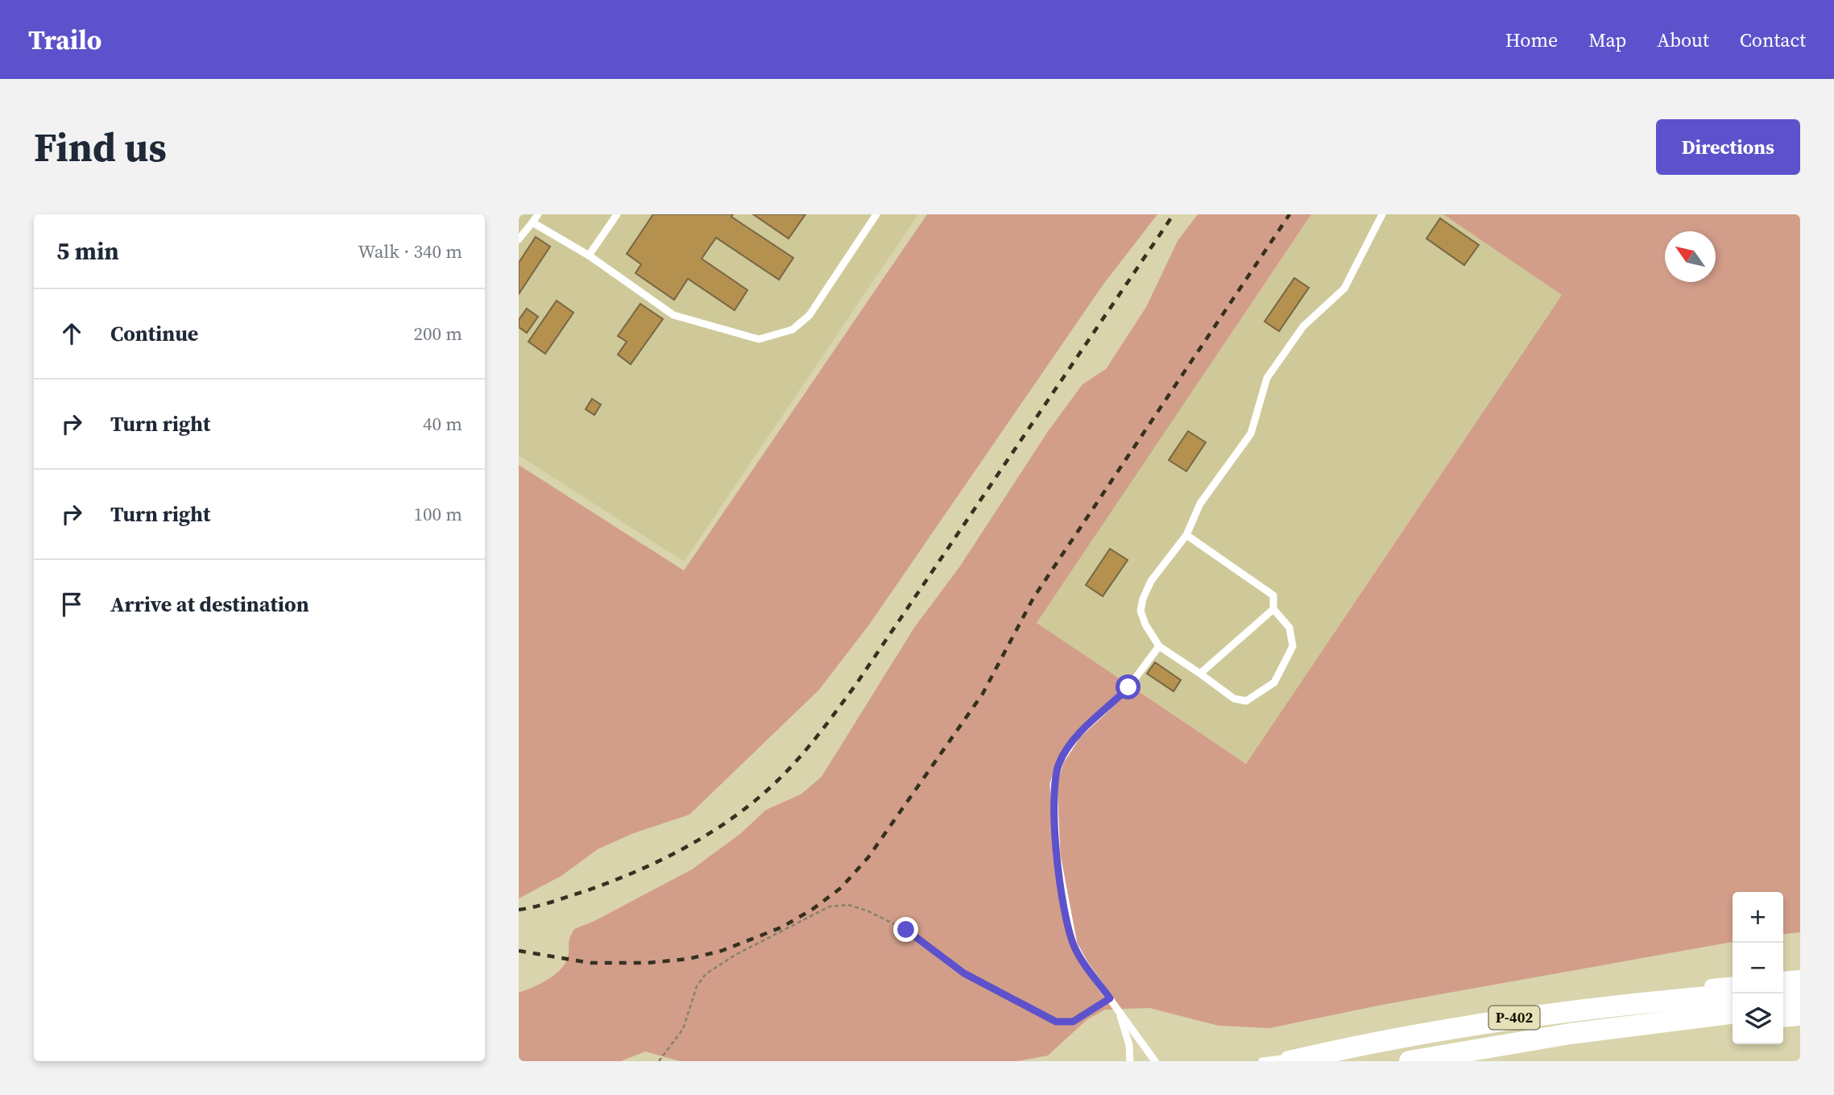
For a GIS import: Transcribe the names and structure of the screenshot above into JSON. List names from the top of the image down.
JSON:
{
  "streets": {
    "main road": ["Р-402"]
  },
  "north": "top left",
  "page": {
    "header": "Trailo",
    "nav": [
      "Home",
      "Map",
      "About",
      "Contact"
    ],
    "buttons": "Directions",
    "title": "Find us",
    "heading": ["5 min", "Walk · 340 m"],
    "list": [
      ["Continue", "200 m"],
      ["Turn right", "40 m"],
      ["Turn right", "100 m"],
      "Arrive at destination"
    ],
    "map_buttons": ["+", "−"]
  }
}
